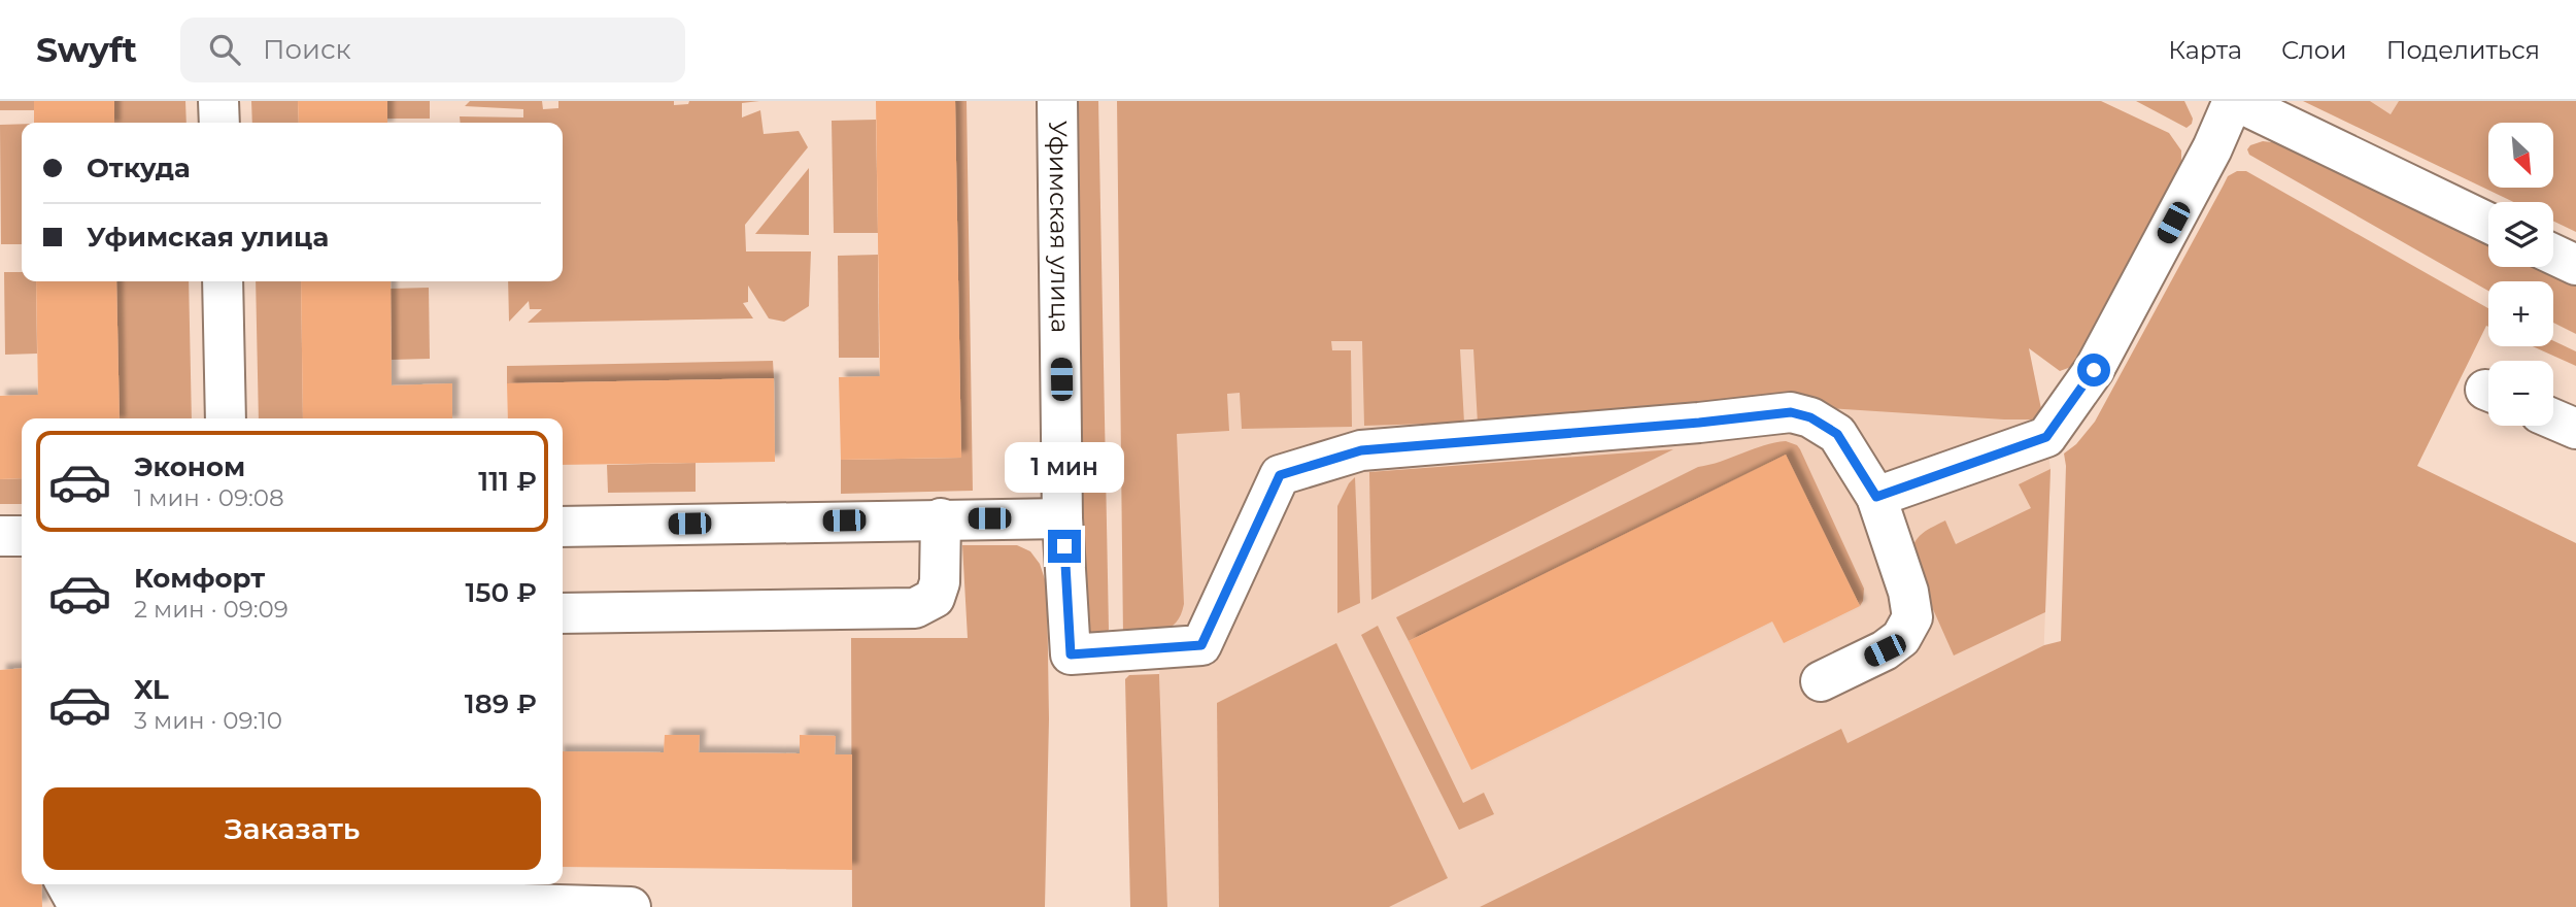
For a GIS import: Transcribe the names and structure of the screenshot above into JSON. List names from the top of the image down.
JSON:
{
  "streets": {
    "street": ["Уфимская улица"]
  },
  "north": "bottom right",
  "page": {
    "header": "Swyft",
    "search": "Поиск",
    "nav": ["Карта", "Слои", "Поделиться"],
    "map_buttons": ["+", "−"],
    "banner": ["Откуда", "Уфимская улица"],
    "list": [
      {
        "name": "Эконом",
        "note": "1 мин · 09:08",
        "value": "111 ₽"
      },
      {
        "name": "Комфорт",
        "note": "2 мин · 09:09",
        "value": "150 ₽"
      },
      {
        "name": "XL",
        "note": "3 мин · 09:10",
        "value": "189 ₽"
      }
    ],
    "bubble": "1 мин",
    "buttons": "Заказать"
  }
}
